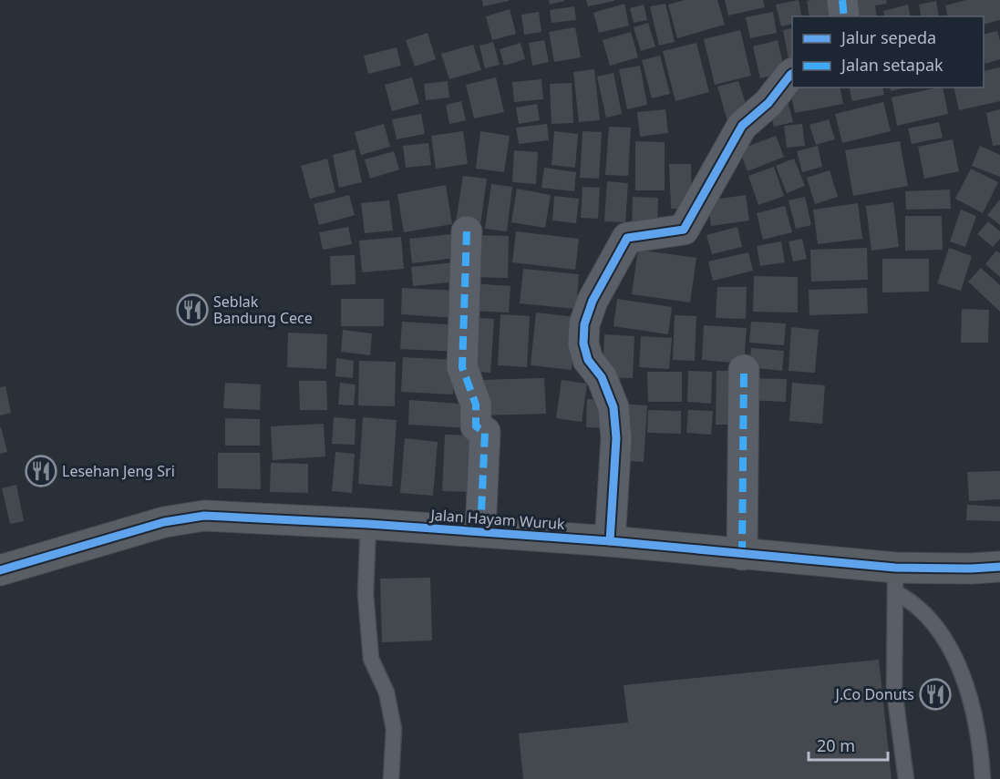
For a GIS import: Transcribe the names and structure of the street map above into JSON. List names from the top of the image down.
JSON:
{
  "streets": {
    "street": ["Jalan Hayam Wuruk"]
  },
  "places": {
    "restaurant": ["Seblak Bandung Cece", "Lesehan Jeng Sri", "J.Co Donuts"]
  },
  "legend": ["Jalur sepeda", "Jalan setapak"],
  "scale_bar": "20 m"
}
